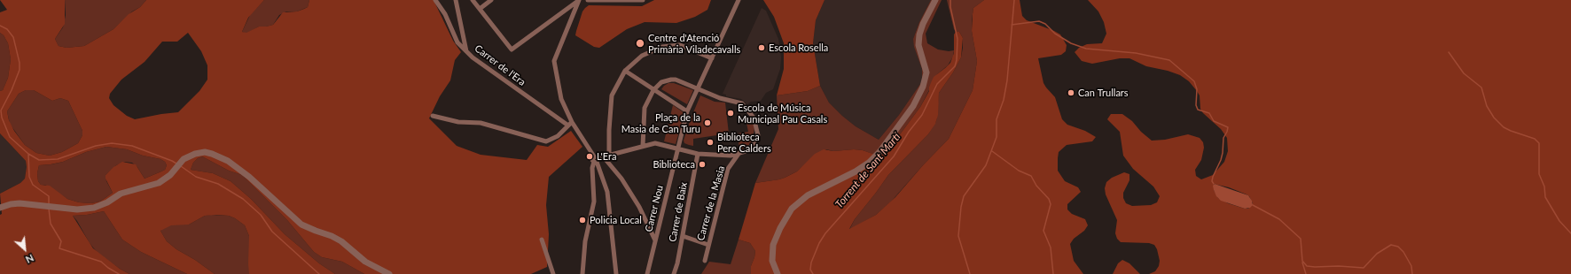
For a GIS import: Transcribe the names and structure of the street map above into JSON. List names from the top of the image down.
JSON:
{
  "streets": {
    "street": [
      "Carrer de l'Era",
      "Carrer de la Masia",
      "Carrer Nou",
      "Carrer de Baix"
    ]
  },
  "crossings": [
    ["Carrer de la Masia", "Carrer Nou"],
    ["Carrer de la Masia", "Carrer de Baix"],
    ["Carrer Nou", "Carrer de Baix"]
  ],
  "water": ["Torrent de Sant Martí"],
  "places": [
    "Centre d'Atenció Primària Viladecavalls",
    "Escola Rosella",
    "Can Trullars",
    "Escola de Música Municipal Pau Casals",
    "Plaça de la Masia de Can Turu",
    "Biblioteca Pere Calders",
    "L'Era",
    "Biblioteca",
    "Policia Local"
  ],
  "north": "bottom right"
}
